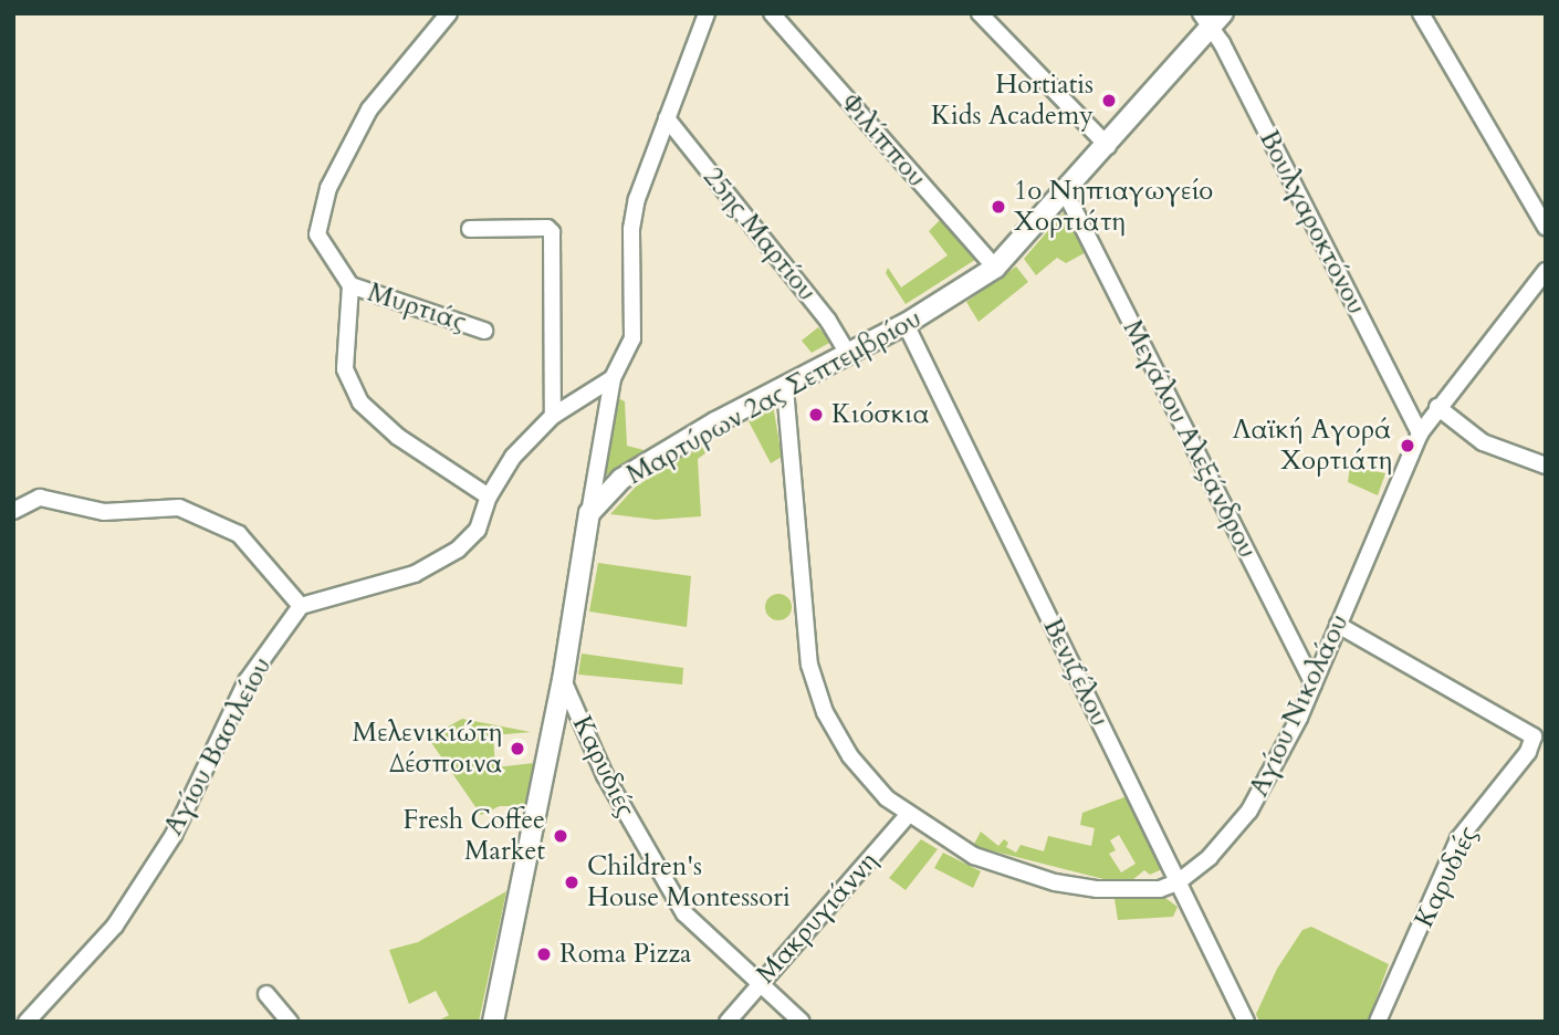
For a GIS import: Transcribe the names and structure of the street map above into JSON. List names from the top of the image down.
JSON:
{
  "streets": {
    "street": [
      "Φιλίππου",
      "Βουλγαροκτόνου",
      "25ης Μαρτίου",
      "Μυρτιάς",
      "Μαρτύρων 2ας Σεπτεμβρίου",
      "Μεγάλου Αλεξάνδρου",
      "Βενιζέλου",
      "Αγίου Νικολάου",
      "Αγίου Βασιλείου",
      "Καρυδιές",
      "Μακρυγιάννη"
    ]
  },
  "crossings": [
    ["Φιλίππου", "Μαρτύρων 2ας Σεπτεμβρίου"],
    ["Βουλγαροκτόνου", "Μαρτύρων 2ας Σεπτεμβρίου"],
    ["Βουλγαροκτόνου", "Αγίου Νικολάου"],
    ["25ης Μαρτίου", "Μαρτύρων 2ας Σεπτεμβρίου"],
    ["Μαρτύρων 2ας Σεπτεμβρίου", "Μεγάλου Αλεξάνδρου"],
    ["Μαρτύρων 2ας Σεπτεμβρίου", "Βενιζέλου"],
    ["Μαρτύρων 2ας Σεπτεμβρίου", "Αγίου Νικολάου"],
    ["Μεγάλου Αλεξάνδρου", "Αγίου Νικολάου"],
    ["Βενιζέλου", "Αγίου Νικολάου"],
    ["Αγίου Νικολάου", "Καρυδιές"],
    ["Αγίου Νικολάου", "Μακρυγιάννη"],
    ["Καρυδιές", "Μακρυγιάννη"]
  ],
  "places": [
    "Hortiatis Kids Academy",
    "1ο Νηπιαγωγείο Χορτιάτη",
    "Κιόσκια",
    "Λαϊκή Αγορά Χορτιάτη",
    "Μελενικιώτη Δέσποινα",
    "Fresh Coffee Market",
    "Children's House Montessori",
    "Roma Pizza"
  ]
}
